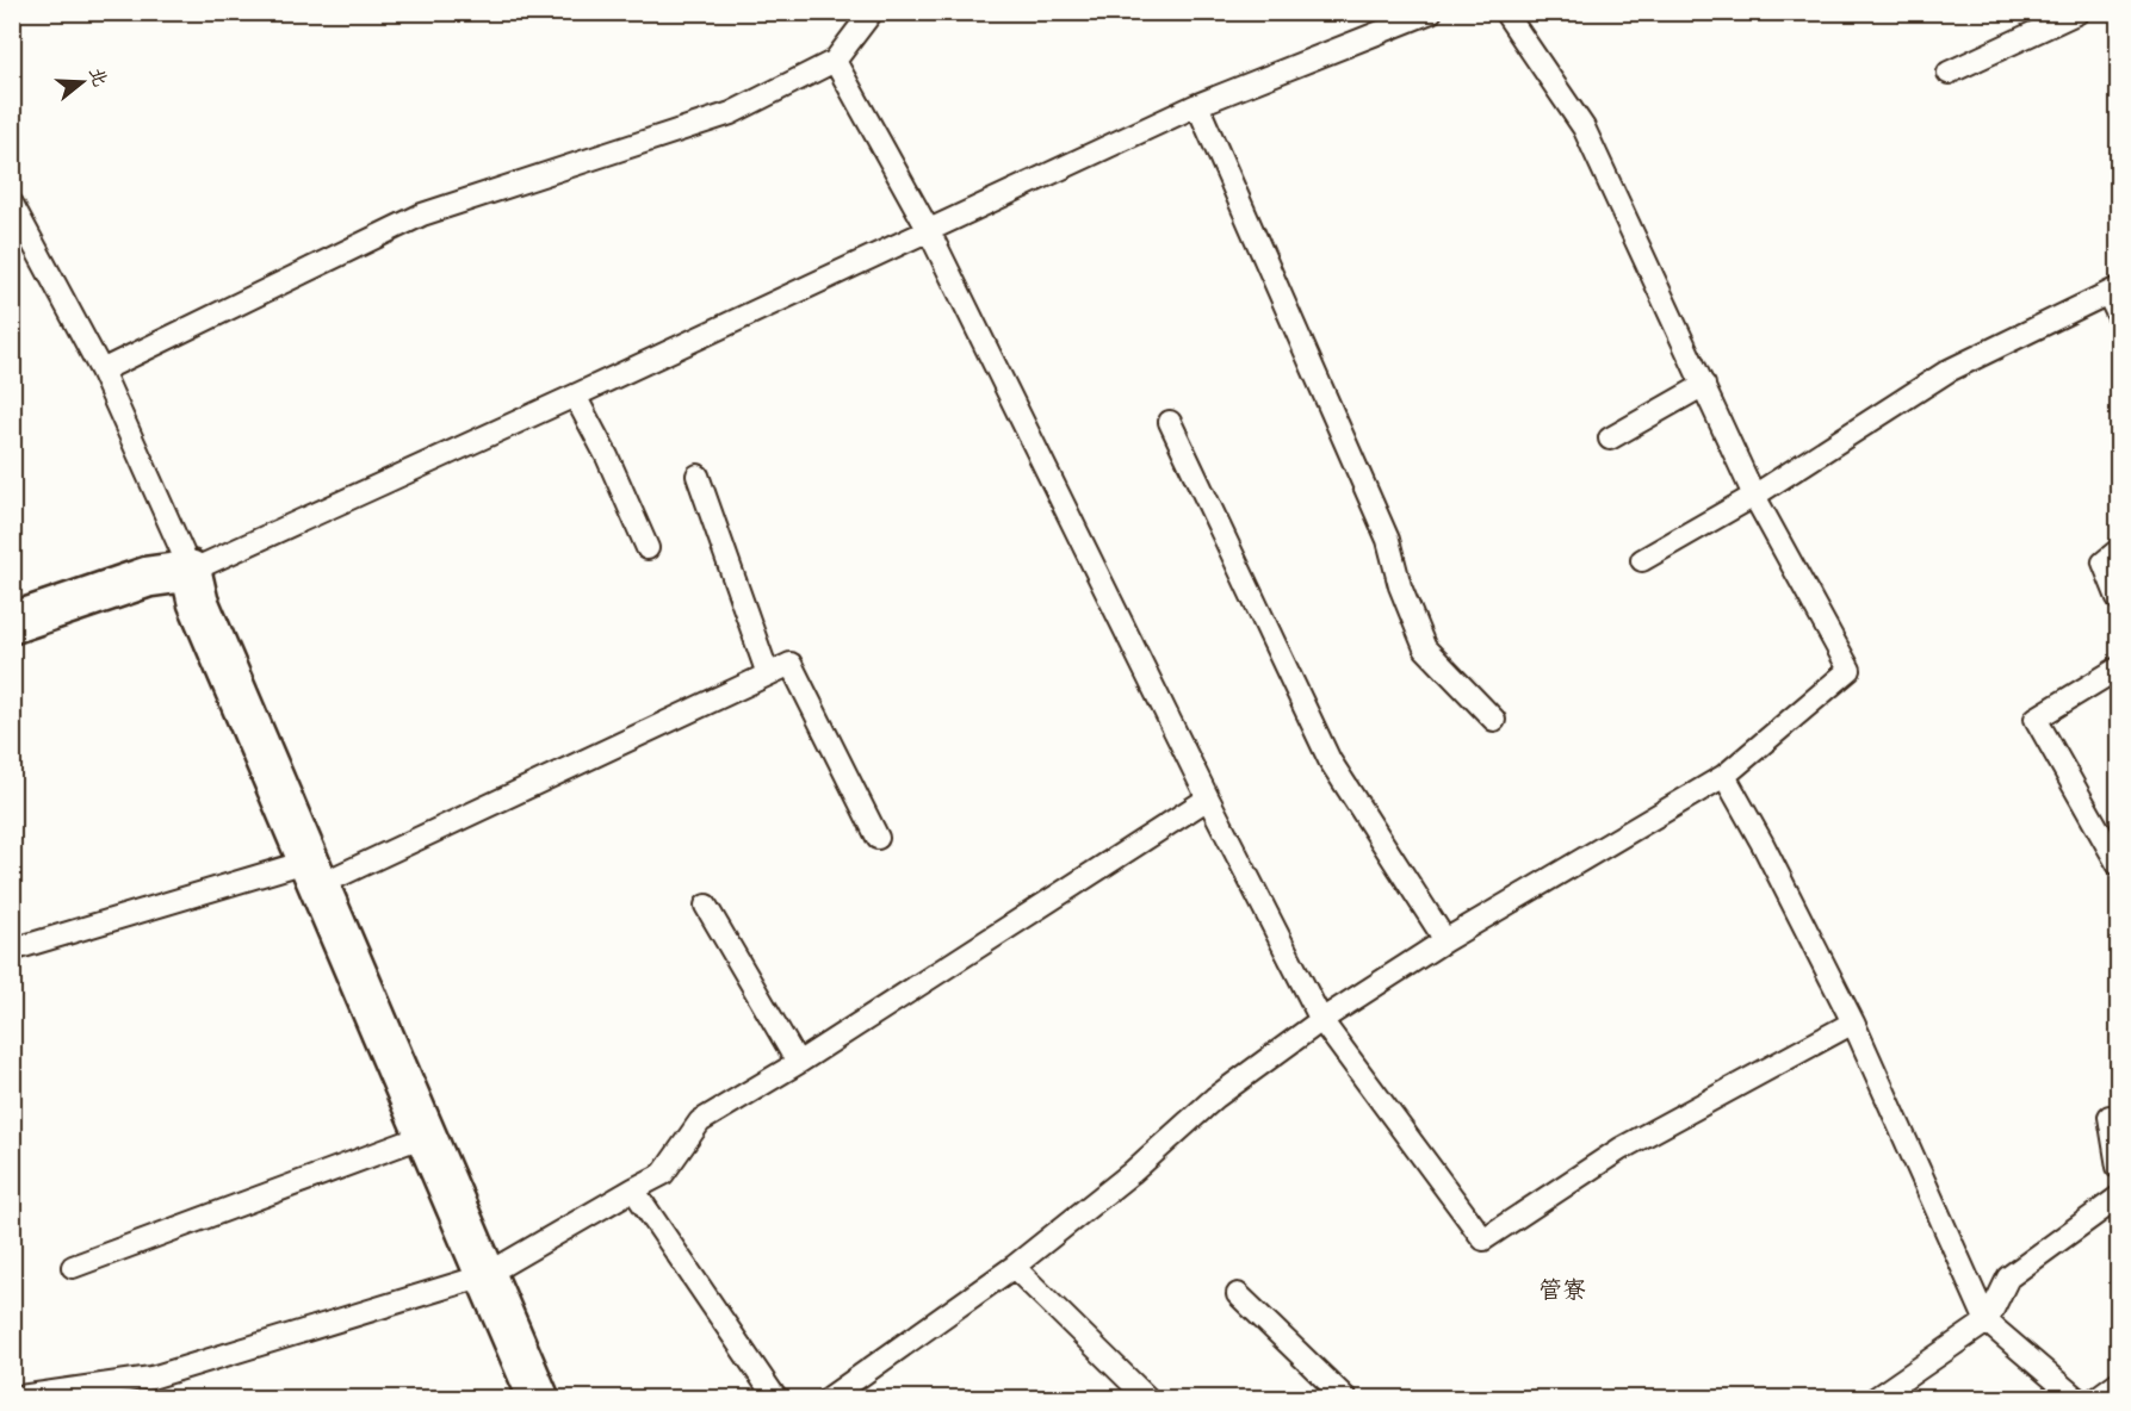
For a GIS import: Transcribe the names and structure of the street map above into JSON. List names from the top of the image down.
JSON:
{
  "districts": ["管寮"],
  "north": "right"
}
